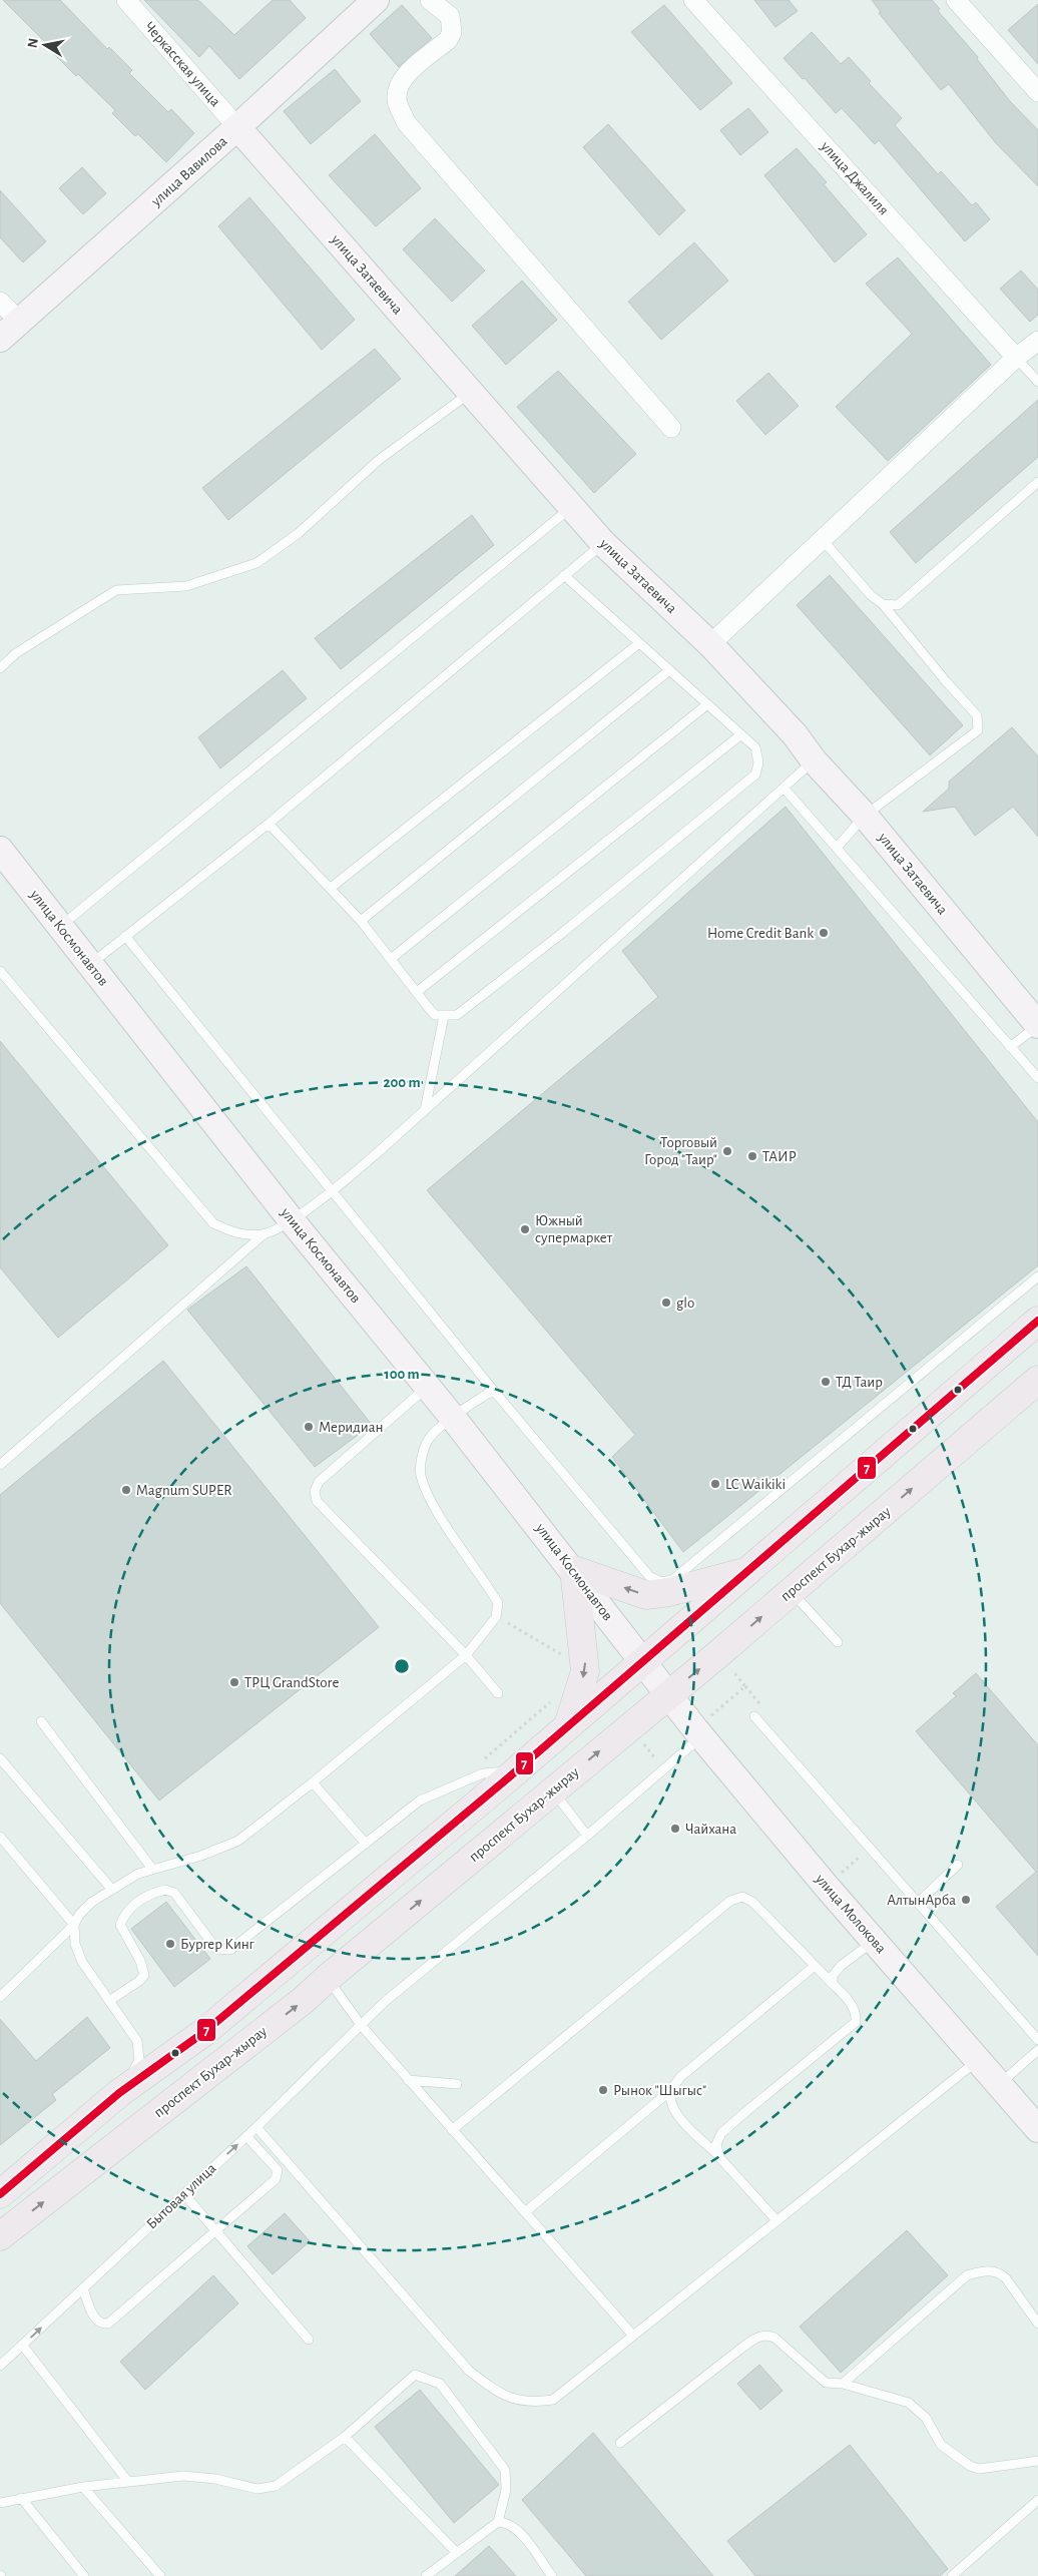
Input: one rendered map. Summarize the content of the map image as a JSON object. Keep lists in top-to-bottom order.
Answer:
{
  "streets": {
    "main road": ["проспект Бухар-жырау"],
    "street": [
      "Черкасская улица",
      "улица Вавилова",
      "улица Джалиля",
      "улица Затаевича",
      "улица Космонавтов",
      "улица Молокова"
    ],
    "lane": ["Бытовая улица"]
  },
  "crossings": [
    ["Черкасская улица", "улица Вавилова"],
    ["Черкасская улица", "улица Затаевича"],
    ["улица Вавилова", "улица Затаевича"],
    ["улица Космонавтов", "проспект Бухар-жырау"],
    ["улица Космонавтов", "улица Молокова"],
    ["проспект Бухар-жырау", "улица Молокова"],
    ["улица Молокова", "Бытовая улица"]
  ],
  "places": [
    "Home Credit Bank",
    "Торговый Город \"Таир\"",
    "ТАИР",
    "Южный супермаркет",
    "glo",
    "ТД Таир",
    "Меридиан",
    "LC Waikiki",
    "Magnum SUPER",
    "ТРЦ GrandStore",
    "Чайхана",
    "АлтынАрба",
    "Бургер Кинг",
    "Рынок \"Шыгыс\""
  ],
  "lines": ["transit line 7"],
  "north": "left",
  "rings": ["200 m", "100 m"]
}
